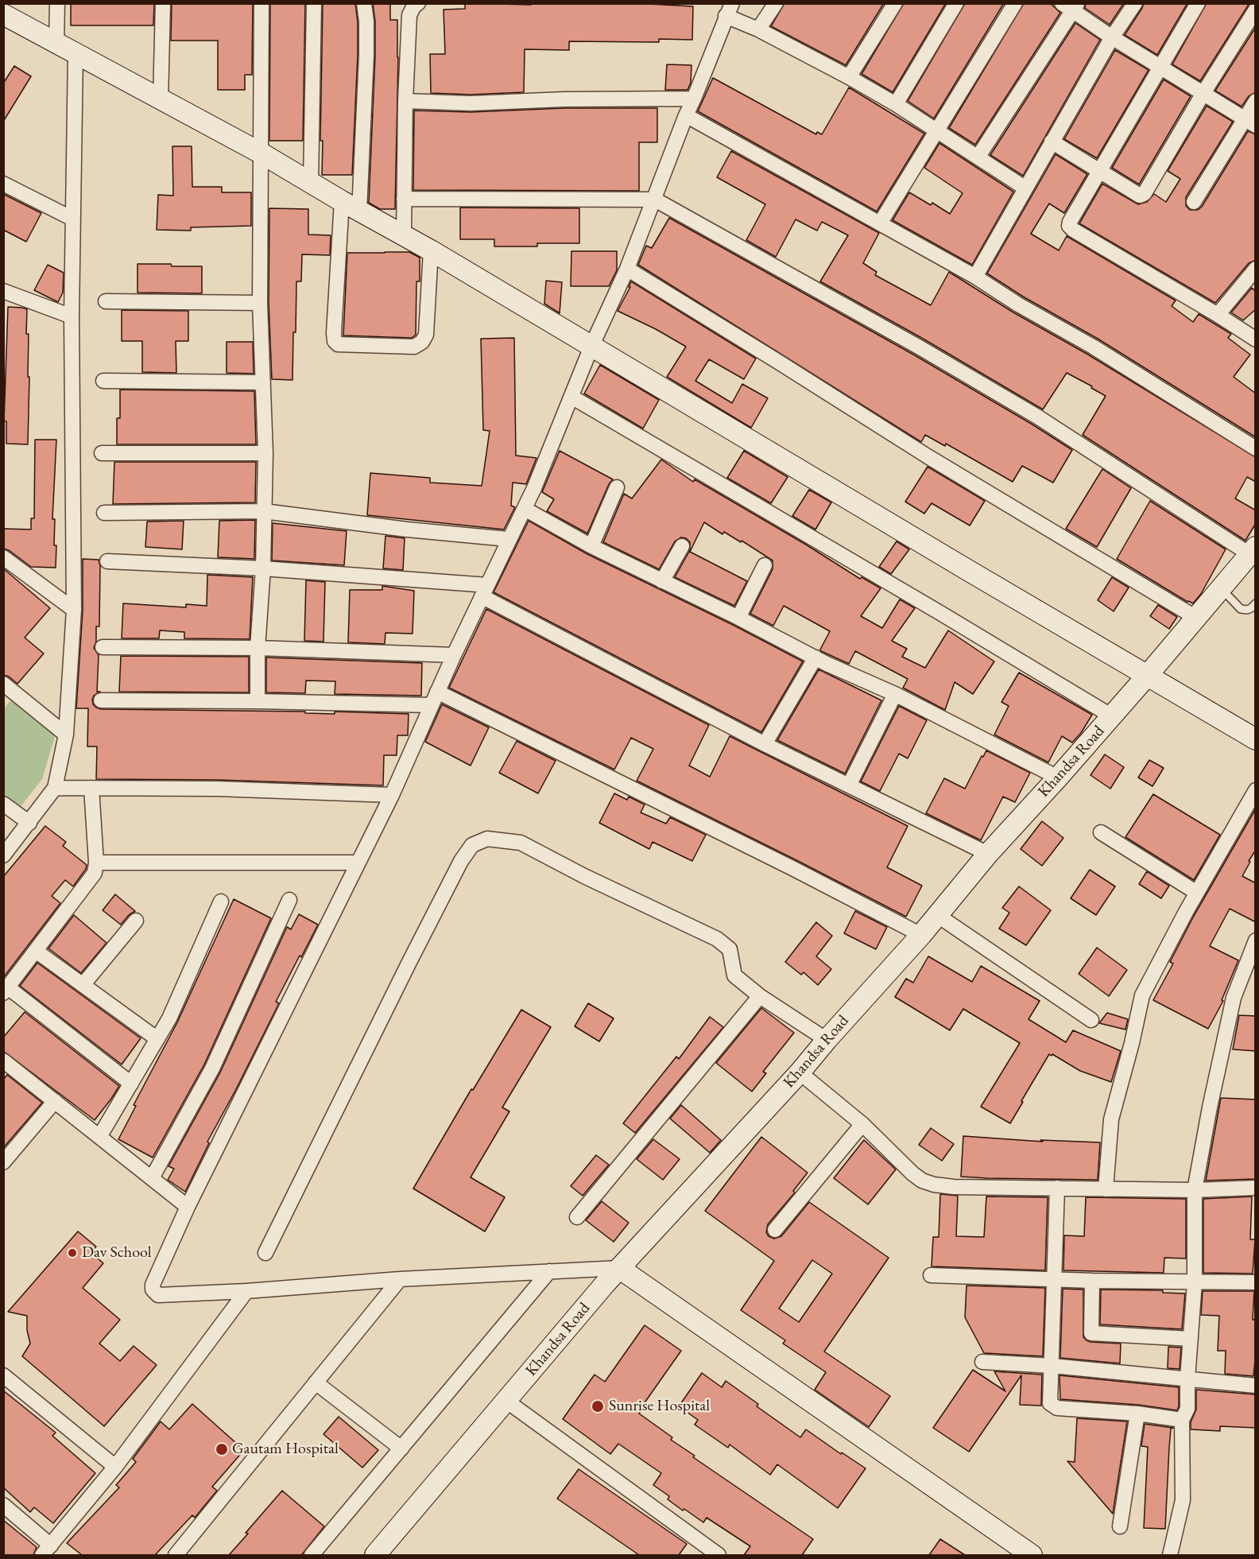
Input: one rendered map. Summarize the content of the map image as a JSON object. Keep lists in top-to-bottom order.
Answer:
{
  "streets": {
    "street": ["Khandsa Road"]
  },
  "places": ["Dav School", "Sunrise Hospital", "Gautam Hospital"]
}
